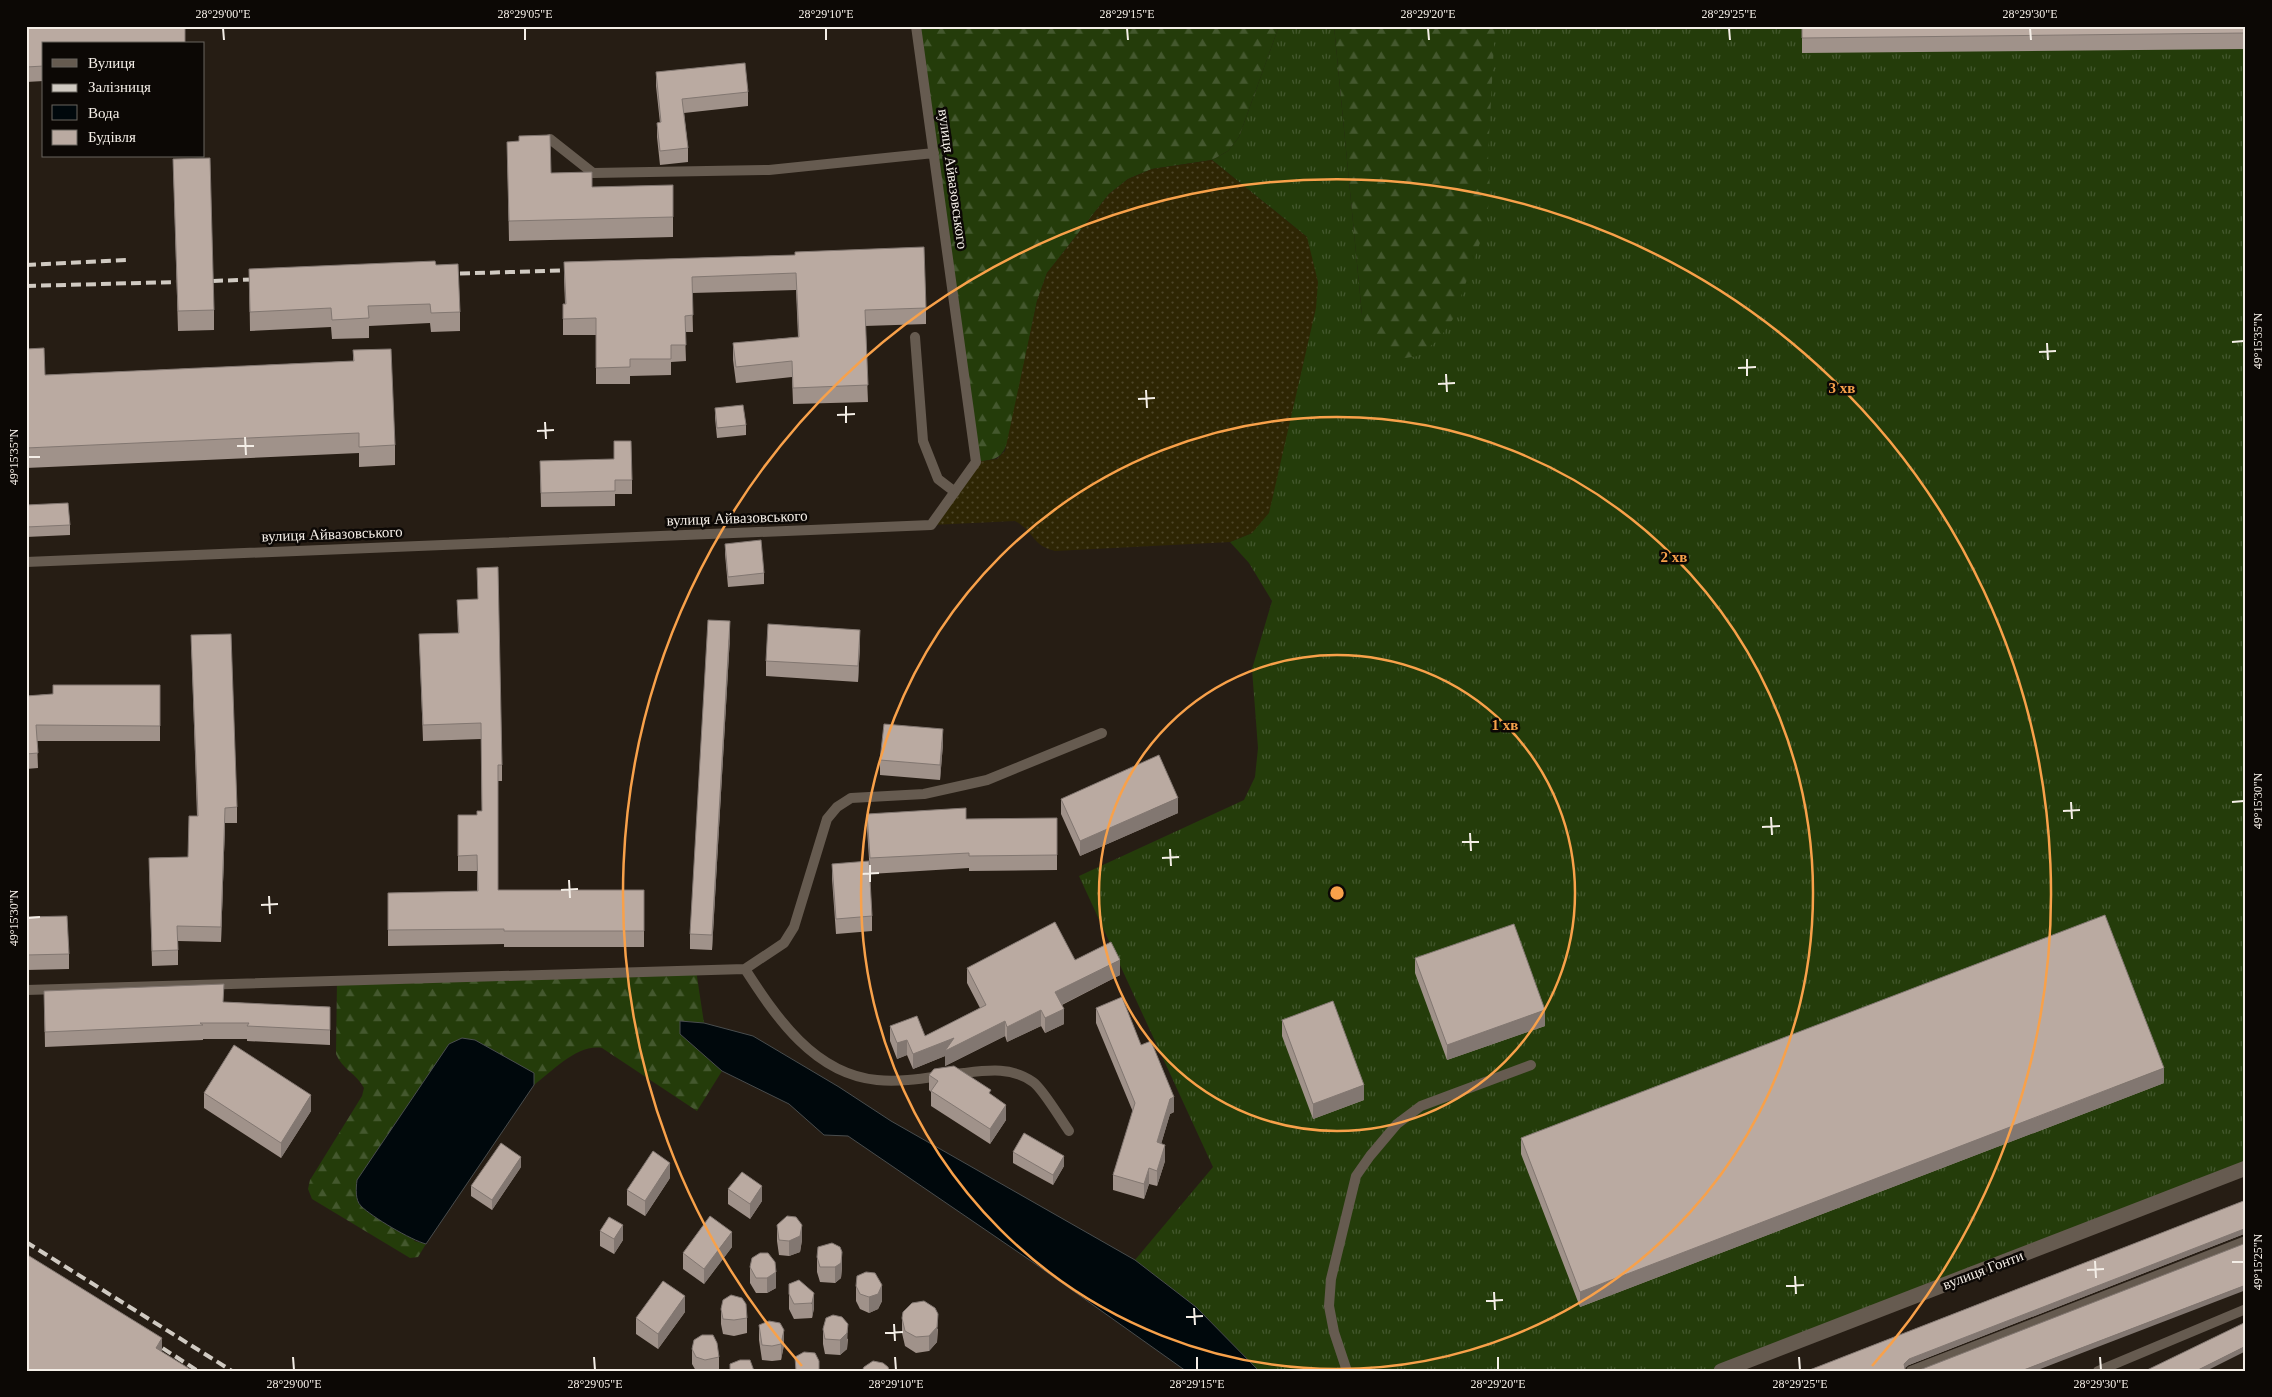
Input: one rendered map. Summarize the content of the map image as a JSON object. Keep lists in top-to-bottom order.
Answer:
{
  "streets": {
    "street": ["вулиця Гонти"],
    "lane": ["вулиця Айвазовського"]
  },
  "legend": [
    "Вулиця",
    "Залізниця",
    "Вода",
    "Будівля"
  ],
  "coordinates": [
    "28°29'00\"E",
    "28°29'05\"E",
    "28°29'10\"E",
    "28°29'15\"E",
    "28°29'20\"E",
    "28°29'25\"E",
    "28°29'30\"E",
    "49°15'35\"N",
    "49°15'30\"N",
    "49°15'25\"N"
  ],
  "rings": ["3 хв", "2 хв", "1 хв"]
}
